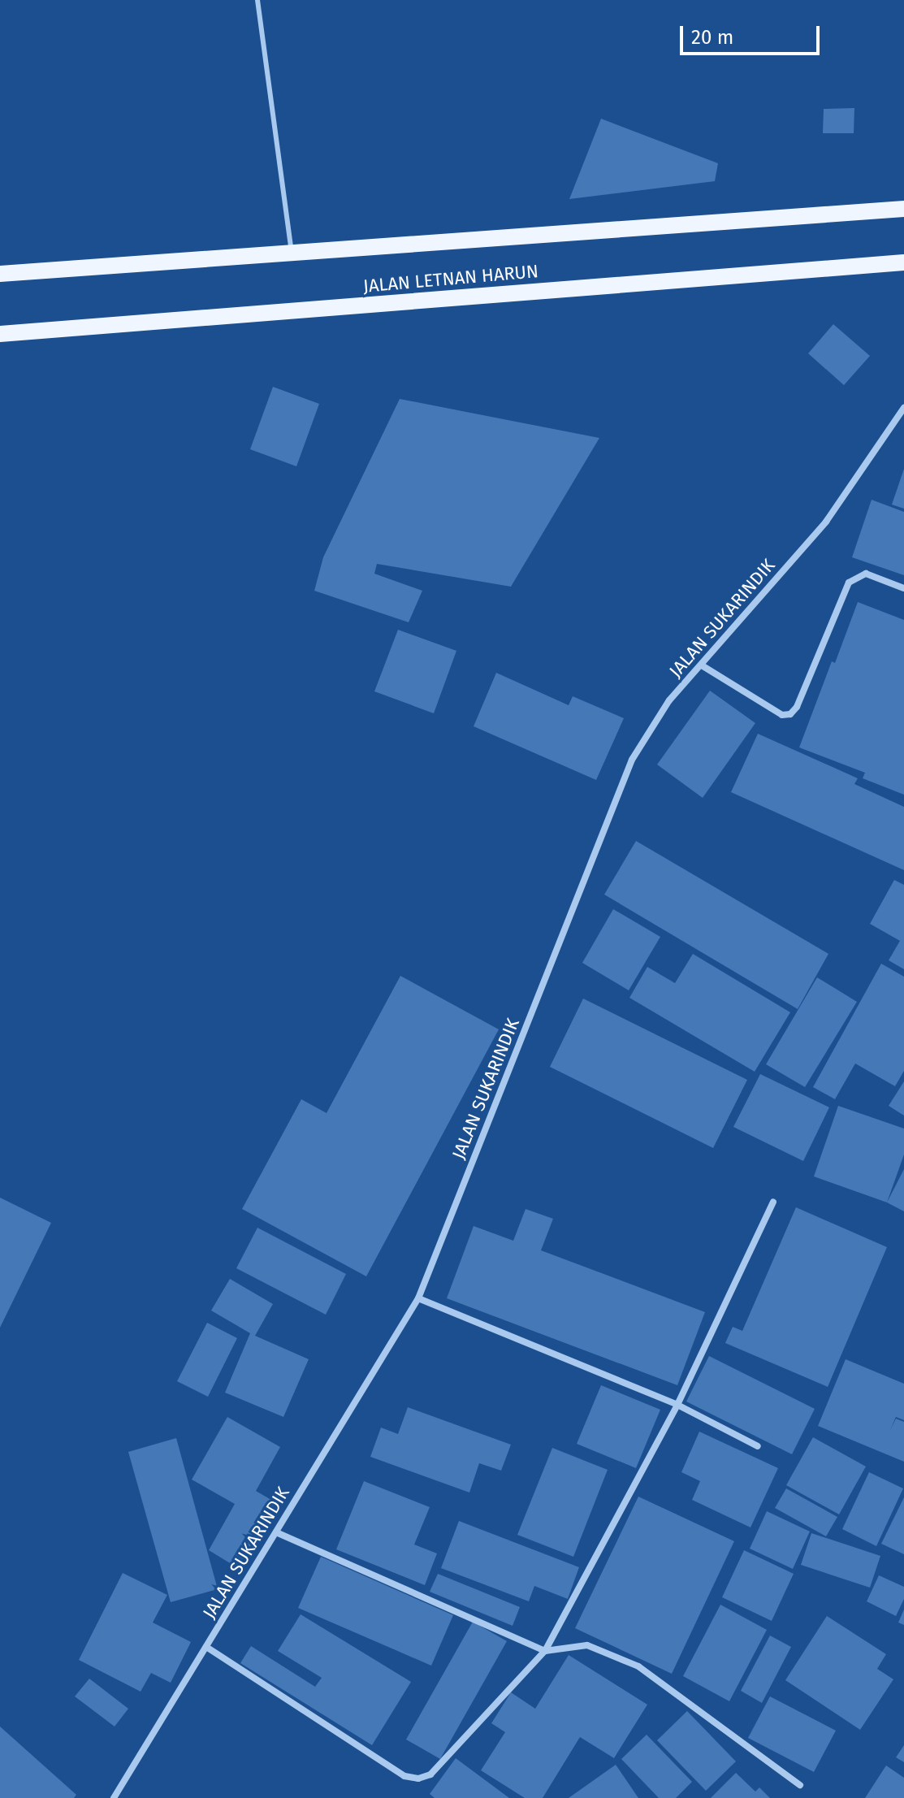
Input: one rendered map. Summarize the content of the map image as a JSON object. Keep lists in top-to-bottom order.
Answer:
{
  "streets": {
    "main road": ["JALAN LETNAN HARUN"],
    "street": ["JALAN SUKARINDIK"]
  },
  "scale_bar": "20 m"
}
